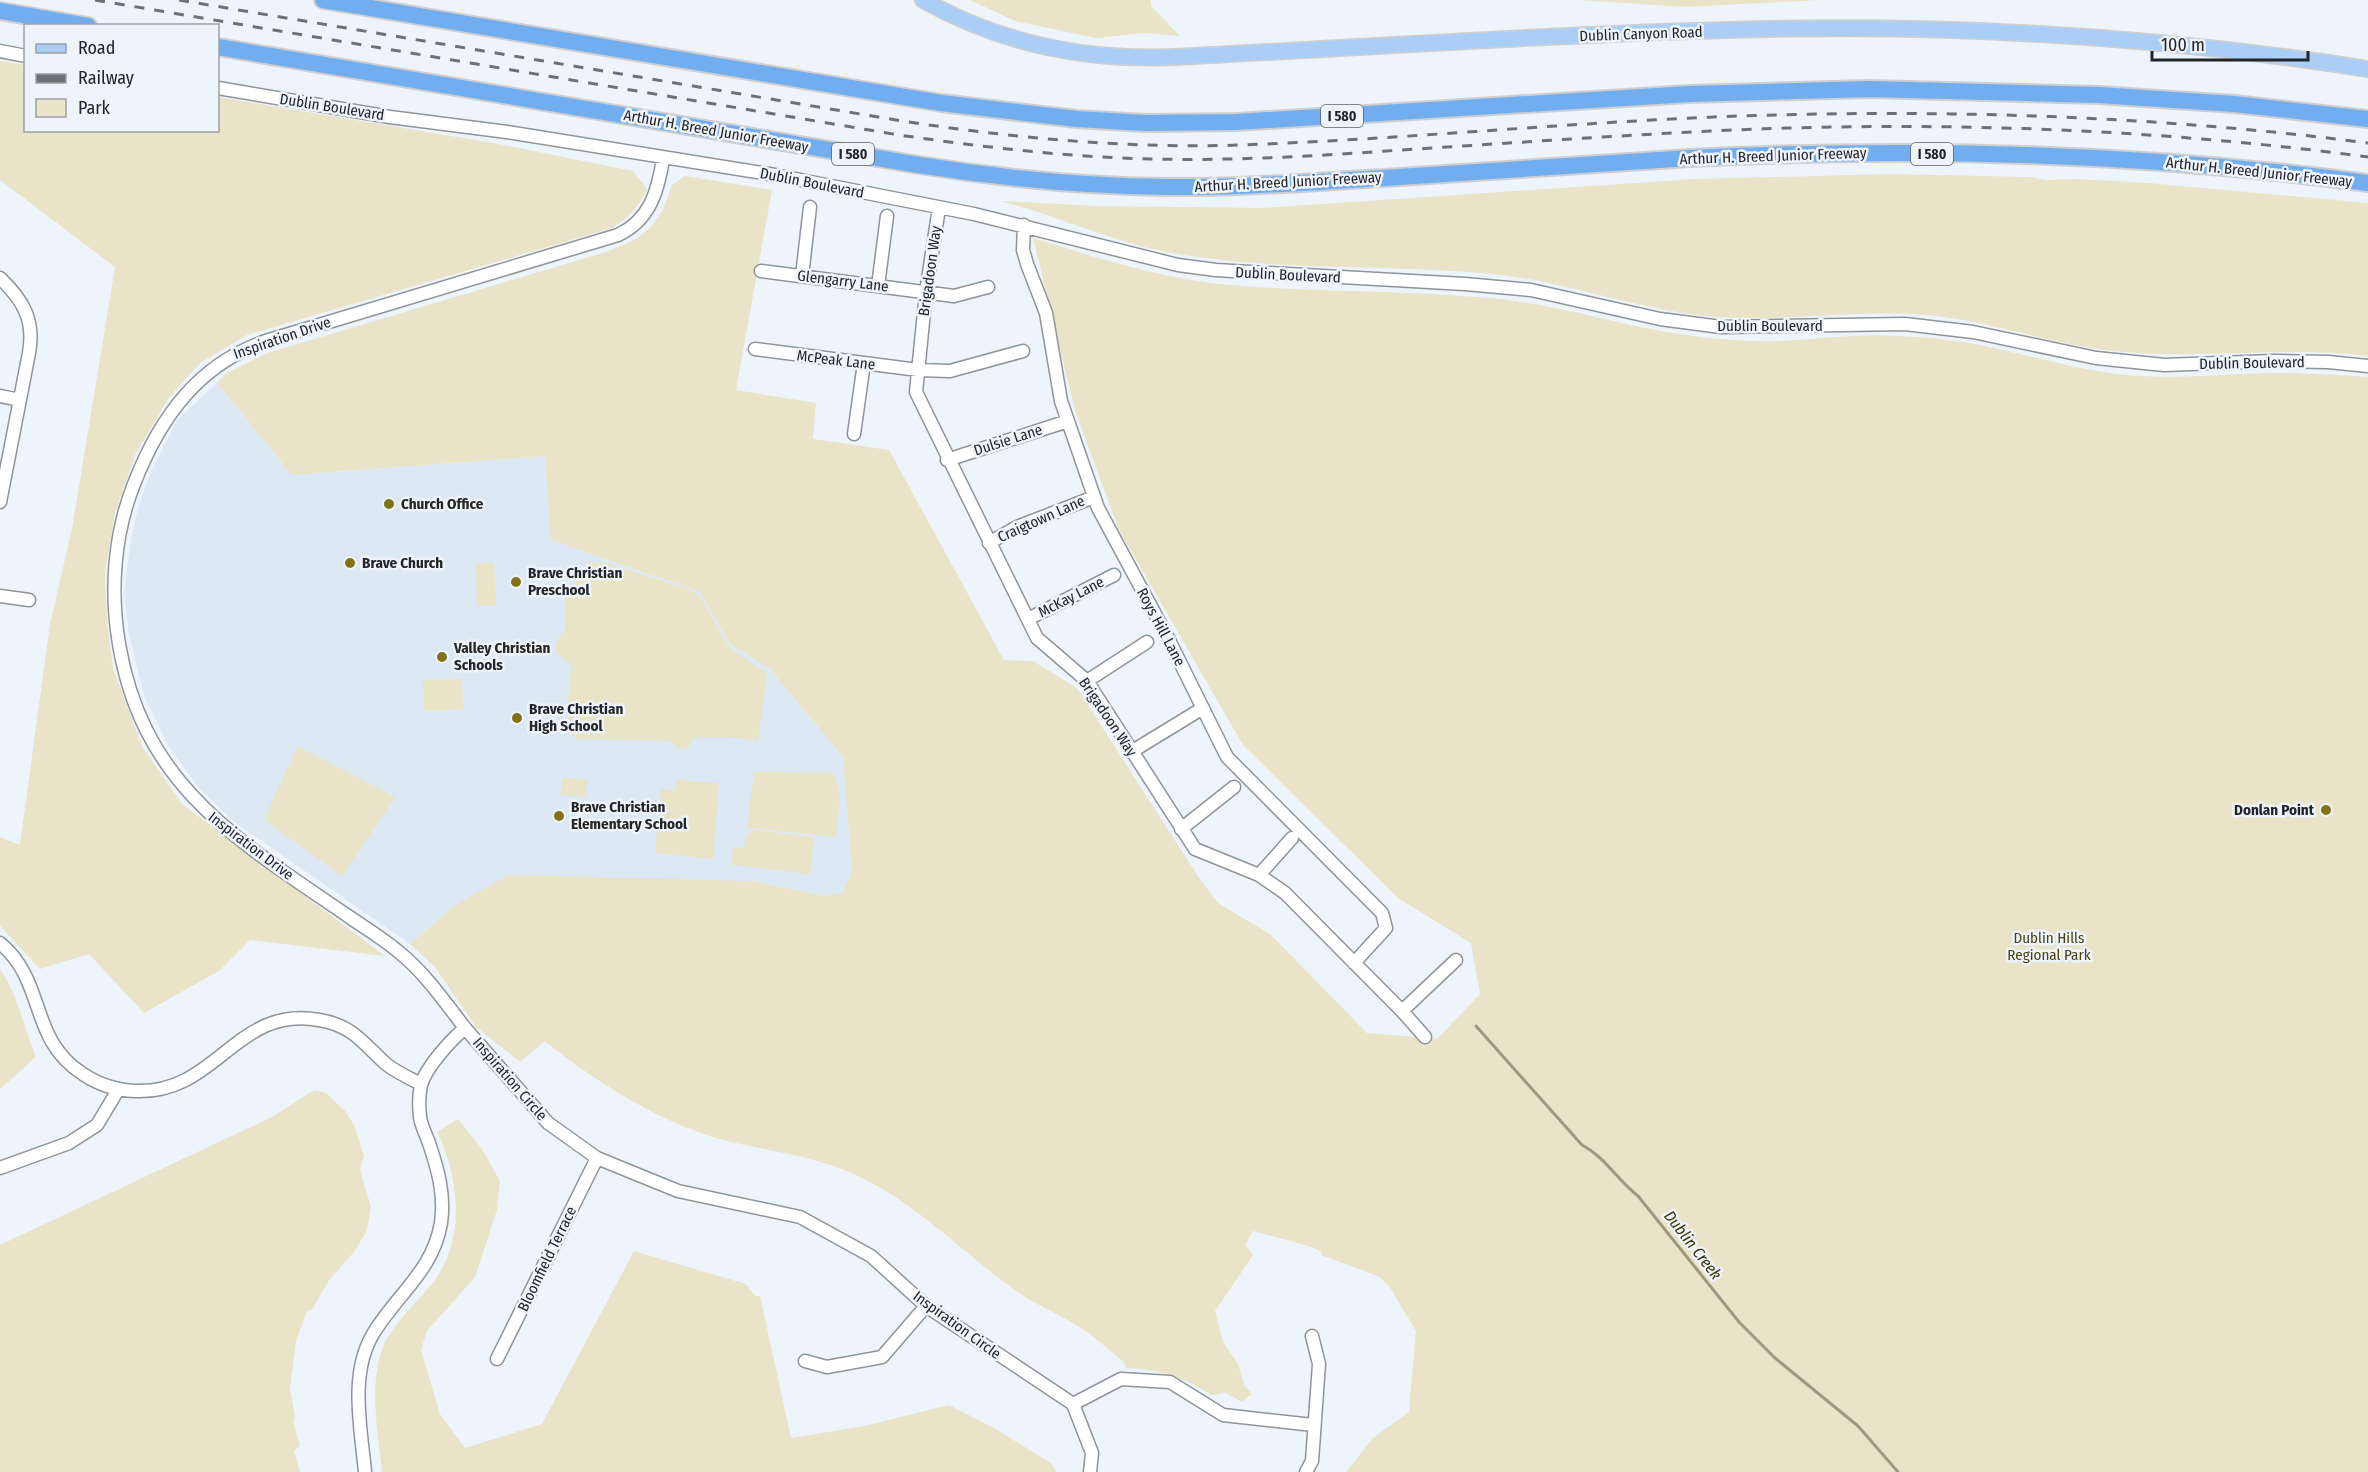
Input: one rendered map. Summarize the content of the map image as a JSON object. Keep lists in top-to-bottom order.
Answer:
{
  "streets": {
    "highway": ["I 580", "Arthur H. Breed Junior Freeway"],
    "main road": ["Dublin Canyon Road"],
    "street": [
      "Dublin Boulevard",
      "Brigadoon Way",
      "Glengarry Lane",
      "Inspiration Drive",
      "McPeak Lane",
      "Dulsie Lane",
      "Craigtown Lane",
      "McKay Lane",
      "Roys Hill Lane",
      "Inspiration Circle",
      "Bloomfield Terrace"
    ]
  },
  "crossings": [
    ["Dublin Boulevard", "Brigadoon Way"],
    ["Dublin Boulevard", "Inspiration Drive"],
    ["Dublin Boulevard", "Roys Hill Lane"],
    ["Brigadoon Way", "Glengarry Lane"],
    ["Brigadoon Way", "McPeak Lane"],
    ["Brigadoon Way", "Dulsie Lane"],
    ["Brigadoon Way", "Craigtown Lane"],
    ["Brigadoon Way", "McKay Lane"],
    ["Brigadoon Way", "Roys Hill Lane"],
    ["Inspiration Drive", "Inspiration Circle"],
    ["Dulsie Lane", "Roys Hill Lane"],
    ["Craigtown Lane", "Roys Hill Lane"],
    ["Inspiration Circle", "Bloomfield Terrace"]
  ],
  "water": ["Dublin Creek"],
  "parks": ["Dublin Hills Regional Park"],
  "places": [
    "Church Office",
    "Brave Church",
    "Brave Christian Preschool",
    "Valley Christian Schools",
    "Brave Christian High School",
    "Donlan Point",
    "Brave Christian Elementary School"
  ],
  "legend": ["Road", "Railway", "Park"],
  "scale_bar": "100 m"
}
